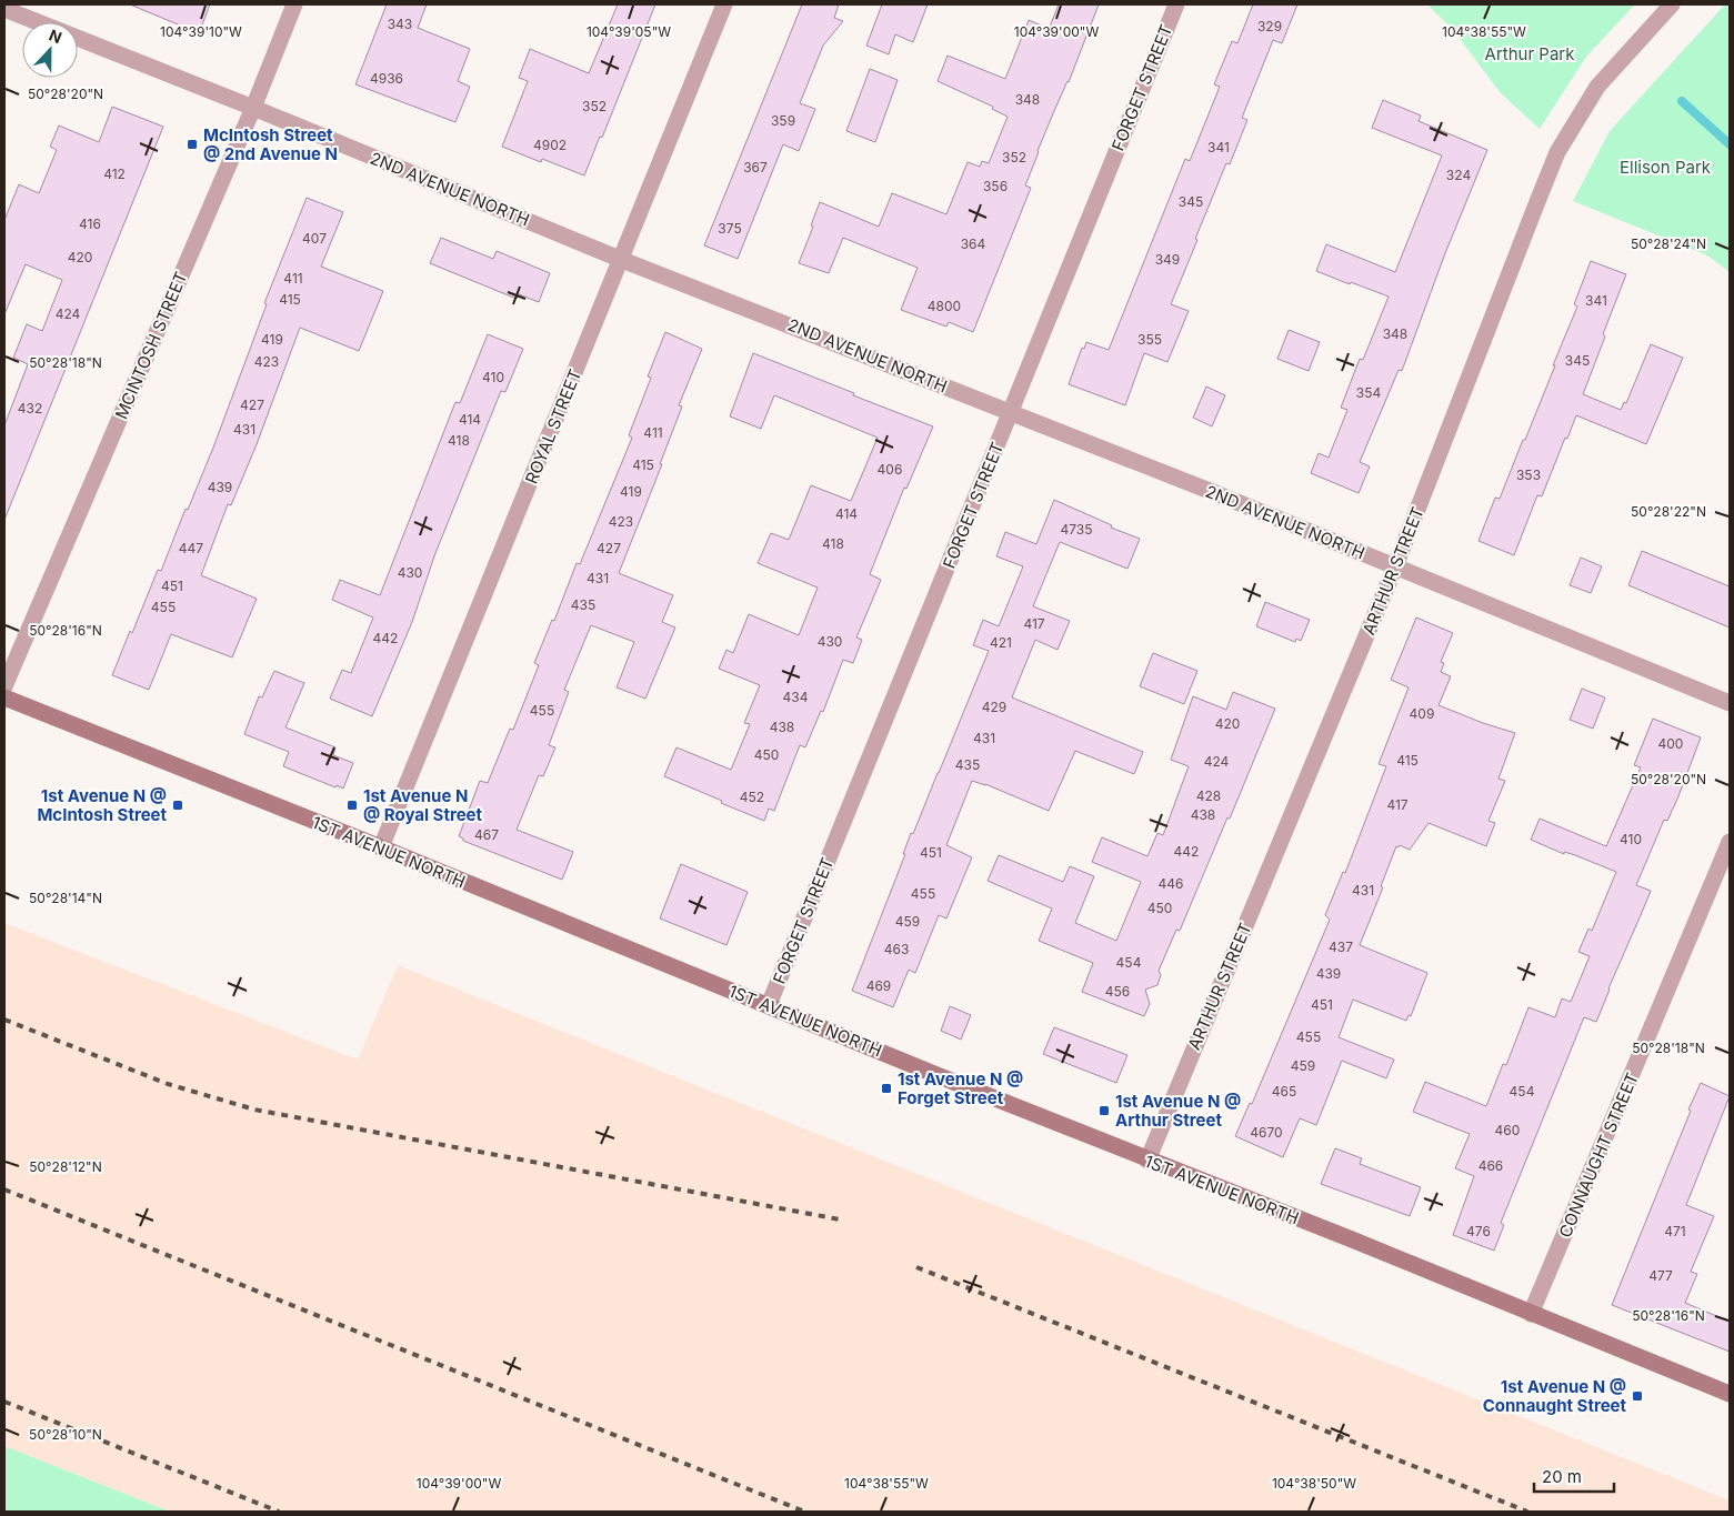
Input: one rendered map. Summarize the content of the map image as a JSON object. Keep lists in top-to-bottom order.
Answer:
{
  "streets": {
    "main road": ["1ST AVENUE NORTH"],
    "street": [
      "FORGET STREET",
      "2ND AVENUE NORTH",
      "MCINTOSH STREET",
      "ROYAL STREET",
      "ARTHUR STREET",
      "CONNAUGHT STREET"
    ]
  },
  "crossings": [
    ["FORGET STREET", "2ND AVENUE NORTH"],
    ["FORGET STREET", "1ST AVENUE NORTH"],
    ["2ND AVENUE NORTH", "MCINTOSH STREET"],
    ["2ND AVENUE NORTH", "ROYAL STREET"],
    ["2ND AVENUE NORTH", "ARTHUR STREET"],
    ["ROYAL STREET", "1ST AVENUE NORTH"],
    ["ARTHUR STREET", "1ST AVENUE NORTH"],
    ["1ST AVENUE NORTH", "CONNAUGHT STREET"]
  ],
  "parks": ["Arthur Park", "Ellison Park"],
  "places": {
    "transit": [
      "McIntosh Street @ 2nd Avenue N",
      "1st Avenue N @ McIntosh Street",
      "1st Avenue N @ Royal Street",
      "1st Avenue N @ Forget Street",
      "1st Avenue N @ Arthur Street",
      "1st Avenue N @ Connaught Street"
    ]
  },
  "house_numbers": [
    "343",
    "329",
    "4936",
    "348",
    "352",
    "359",
    "4902",
    "341",
    "352",
    "367",
    "412",
    "324",
    "356",
    "345",
    "416",
    "375",
    "407",
    "364",
    "420",
    "349",
    "411",
    "415",
    "341",
    "4800",
    "424",
    "348",
    "419",
    "355",
    "345",
    "423",
    "410",
    "354",
    "427",
    "432",
    "414",
    "431",
    "411",
    "418",
    "415",
    "406",
    "353",
    "439",
    "419",
    "414",
    "423",
    "4735",
    "418",
    "447",
    "427",
    "430",
    "431",
    "451",
    "435",
    "455",
    "417",
    "442",
    "430",
    "421",
    "434",
    "429",
    "455",
    "409",
    "420",
    "438",
    "431",
    "400",
    "450",
    "415",
    "424",
    "435",
    "428",
    "452",
    "417",
    "438",
    "467",
    "410",
    "442",
    "451",
    "446",
    "431",
    "455",
    "450",
    "459",
    "437",
    "463",
    "454",
    "439",
    "469",
    "456",
    "451",
    "455",
    "459",
    "465",
    "454",
    "460",
    "4670",
    "466",
    "476",
    "471",
    "477"
  ],
  "scale_bar": "20 m",
  "north": "top",
  "coordinates": [
    "104°38'55\"W",
    "104°39'10\"W",
    "104°39'05\"W",
    "104°39'00\"W",
    "50°28'20\"N",
    "50°28'24\"N",
    "50°28'18\"N",
    "50°28'22\"N",
    "50°28'16\"N",
    "50°28'14\"N",
    "50°28'12\"N",
    "50°28'10\"N",
    "104°38'50\"W"
  ]
}
